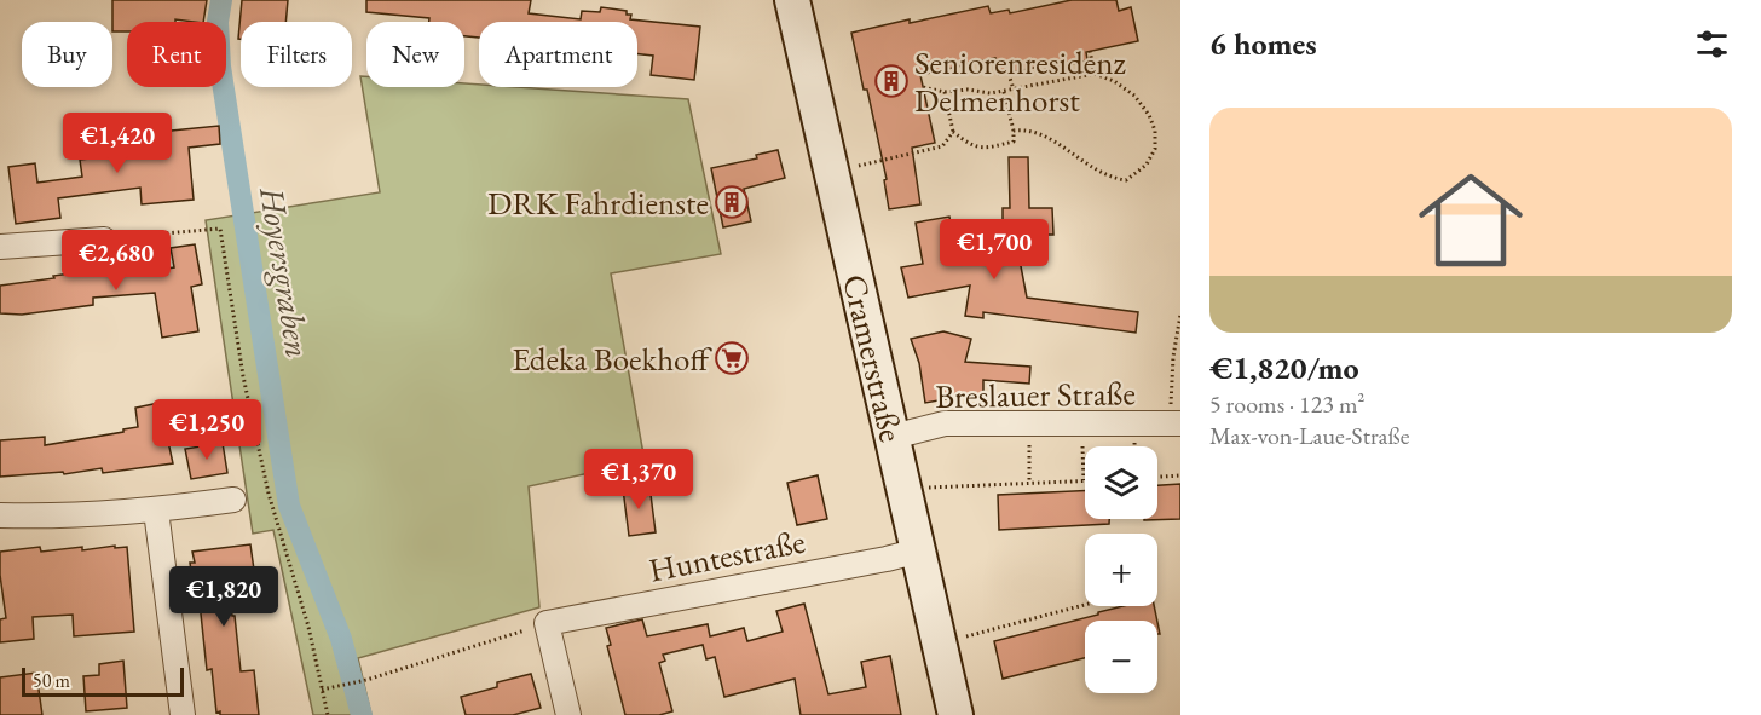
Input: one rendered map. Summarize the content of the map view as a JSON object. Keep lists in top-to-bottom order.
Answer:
{
  "streets": {
    "main road": ["Cramerstraße"],
    "street": ["Breslauer Straße", "Huntestraße"]
  },
  "crossings": [
    ["Cramerstraße", "Breslauer Straße"],
    ["Cramerstraße", "Huntestraße"]
  ],
  "water": ["Hoyersgraben"],
  "places": {
    "building": ["Seniorenresidenz Delmenhorst", "DRK Fahrdienste"],
    "supermarket": ["Edeka Boekhoff"]
  },
  "scale_bar": "50 m",
  "page": {
    "heading": "6 homes",
    "chip": [
      "Buy",
      "Rent",
      "Filters",
      "New",
      "Apartment"
    ],
    "list": [
      {
        "name": "€1,820/mo",
        "note": "5 rooms · 123 m² · Max-von-Laue-Straße"
      }
    ],
    "price": [
      "€1,420",
      "€1,700",
      "€2,680",
      "€1,250",
      "€1,370",
      "€1,820"
    ],
    "map_buttons": ["+", "−"],
    "scale": "50 m"
  }
}
